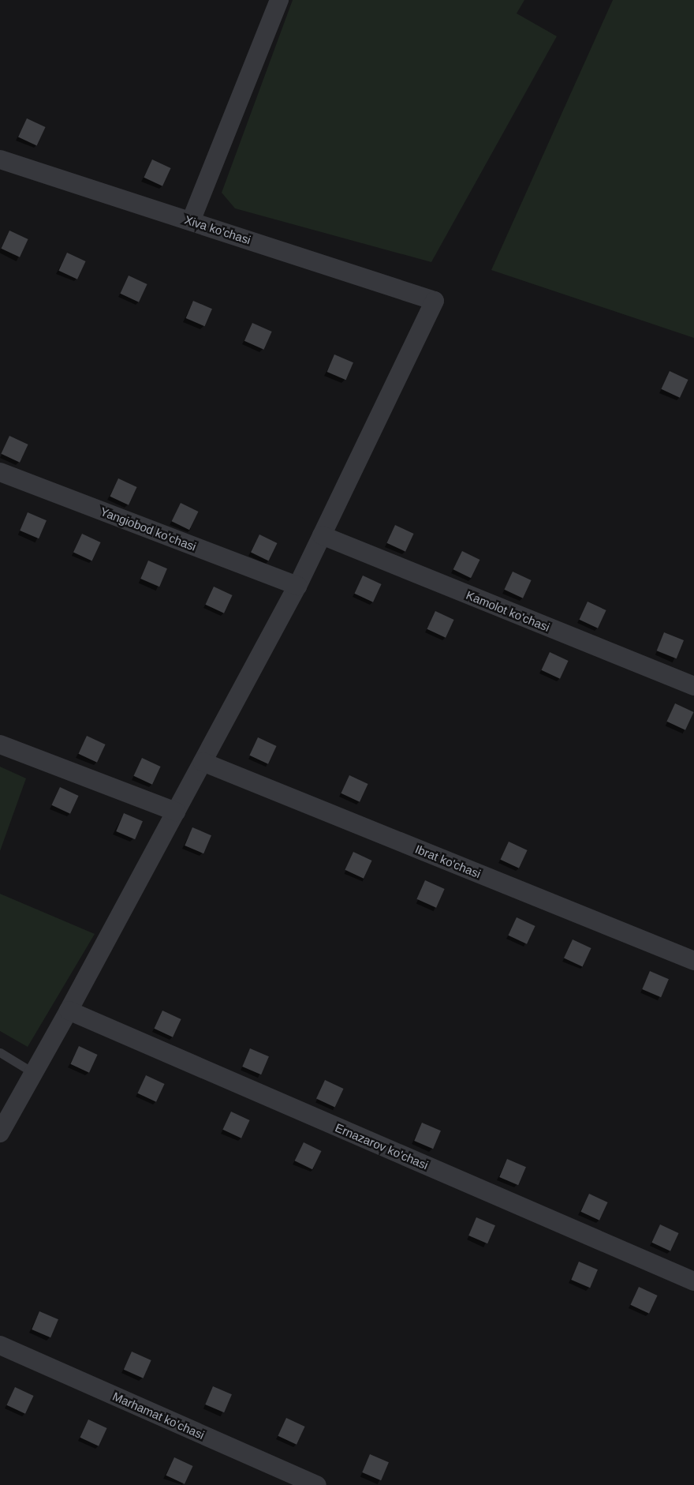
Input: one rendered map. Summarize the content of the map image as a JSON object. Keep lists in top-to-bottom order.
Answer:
{
  "streets": {
    "street": [
      "Xiva ko'chasi",
      "Yangiobod ko'chasi",
      "Kamolot ko'chasi",
      "Ibrat ko'chasi",
      "Ernazarov ko'chasi",
      "Marhamat ko'chasi"
    ]
  },
  "crossings": [
    ["Xiva ko'chasi", "Kamolot ko'chasi"]
  ]
}
